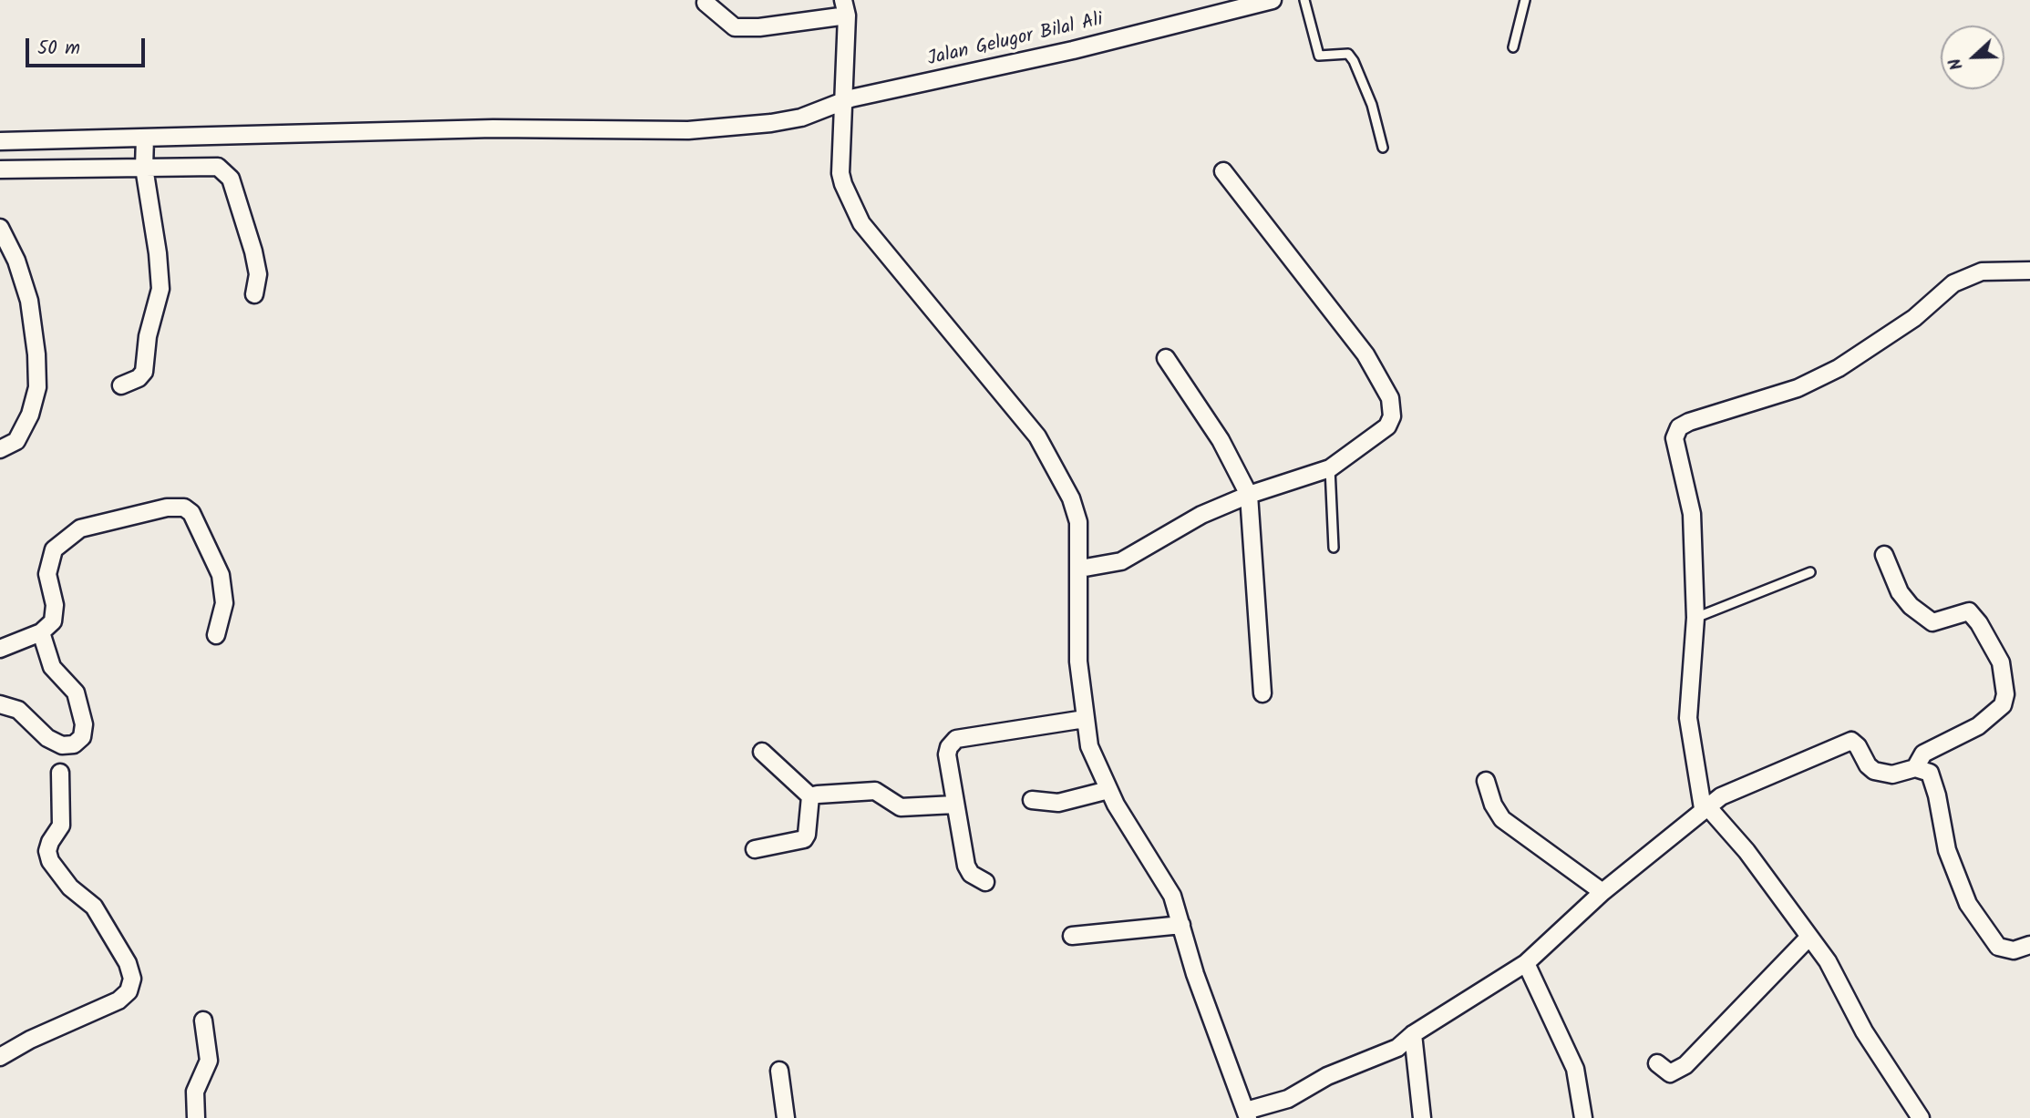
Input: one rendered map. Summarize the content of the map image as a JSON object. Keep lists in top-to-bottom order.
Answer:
{
  "streets": {
    "street": ["Jalan Gelugor Bilal Ali"]
  },
  "scale_bar": "50 m",
  "north": "left"
}
